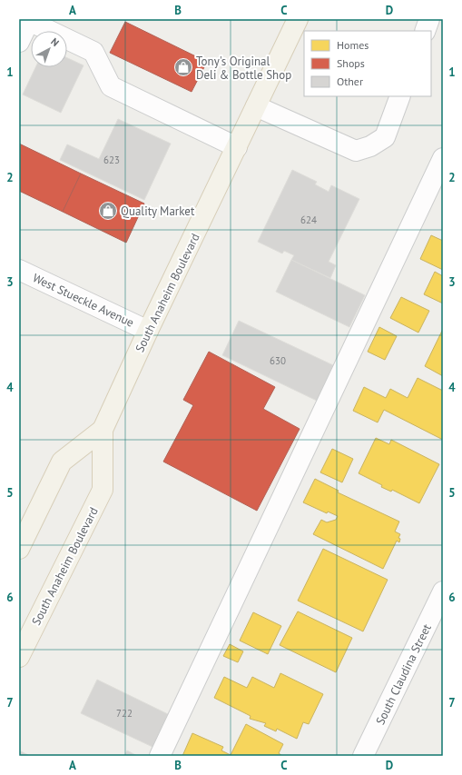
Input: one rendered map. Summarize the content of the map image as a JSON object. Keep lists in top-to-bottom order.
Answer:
{
  "streets": {
    "main road": ["South Anaheim Boulevard"],
    "street": ["West Stueckle Avenue", "South Claudina Street"]
  },
  "crossings": [
    ["South Anaheim Boulevard", "West Stueckle Avenue"]
  ],
  "places": {
    "shop": ["Tony's Original Deli & Bottle Shop", "Quality Market"]
  },
  "house_numbers": [
    "623",
    "624",
    "630",
    "722"
  ],
  "legend": ["Homes", "Shops", "Other"],
  "north": "top right",
  "grid": {
    "columns": [
      "A",
      "B",
      "C",
      "D"
    ],
    "rows": [
      "1",
      "2",
      "3",
      "4",
      "5",
      "6",
      "7"
    ]
  }
}
